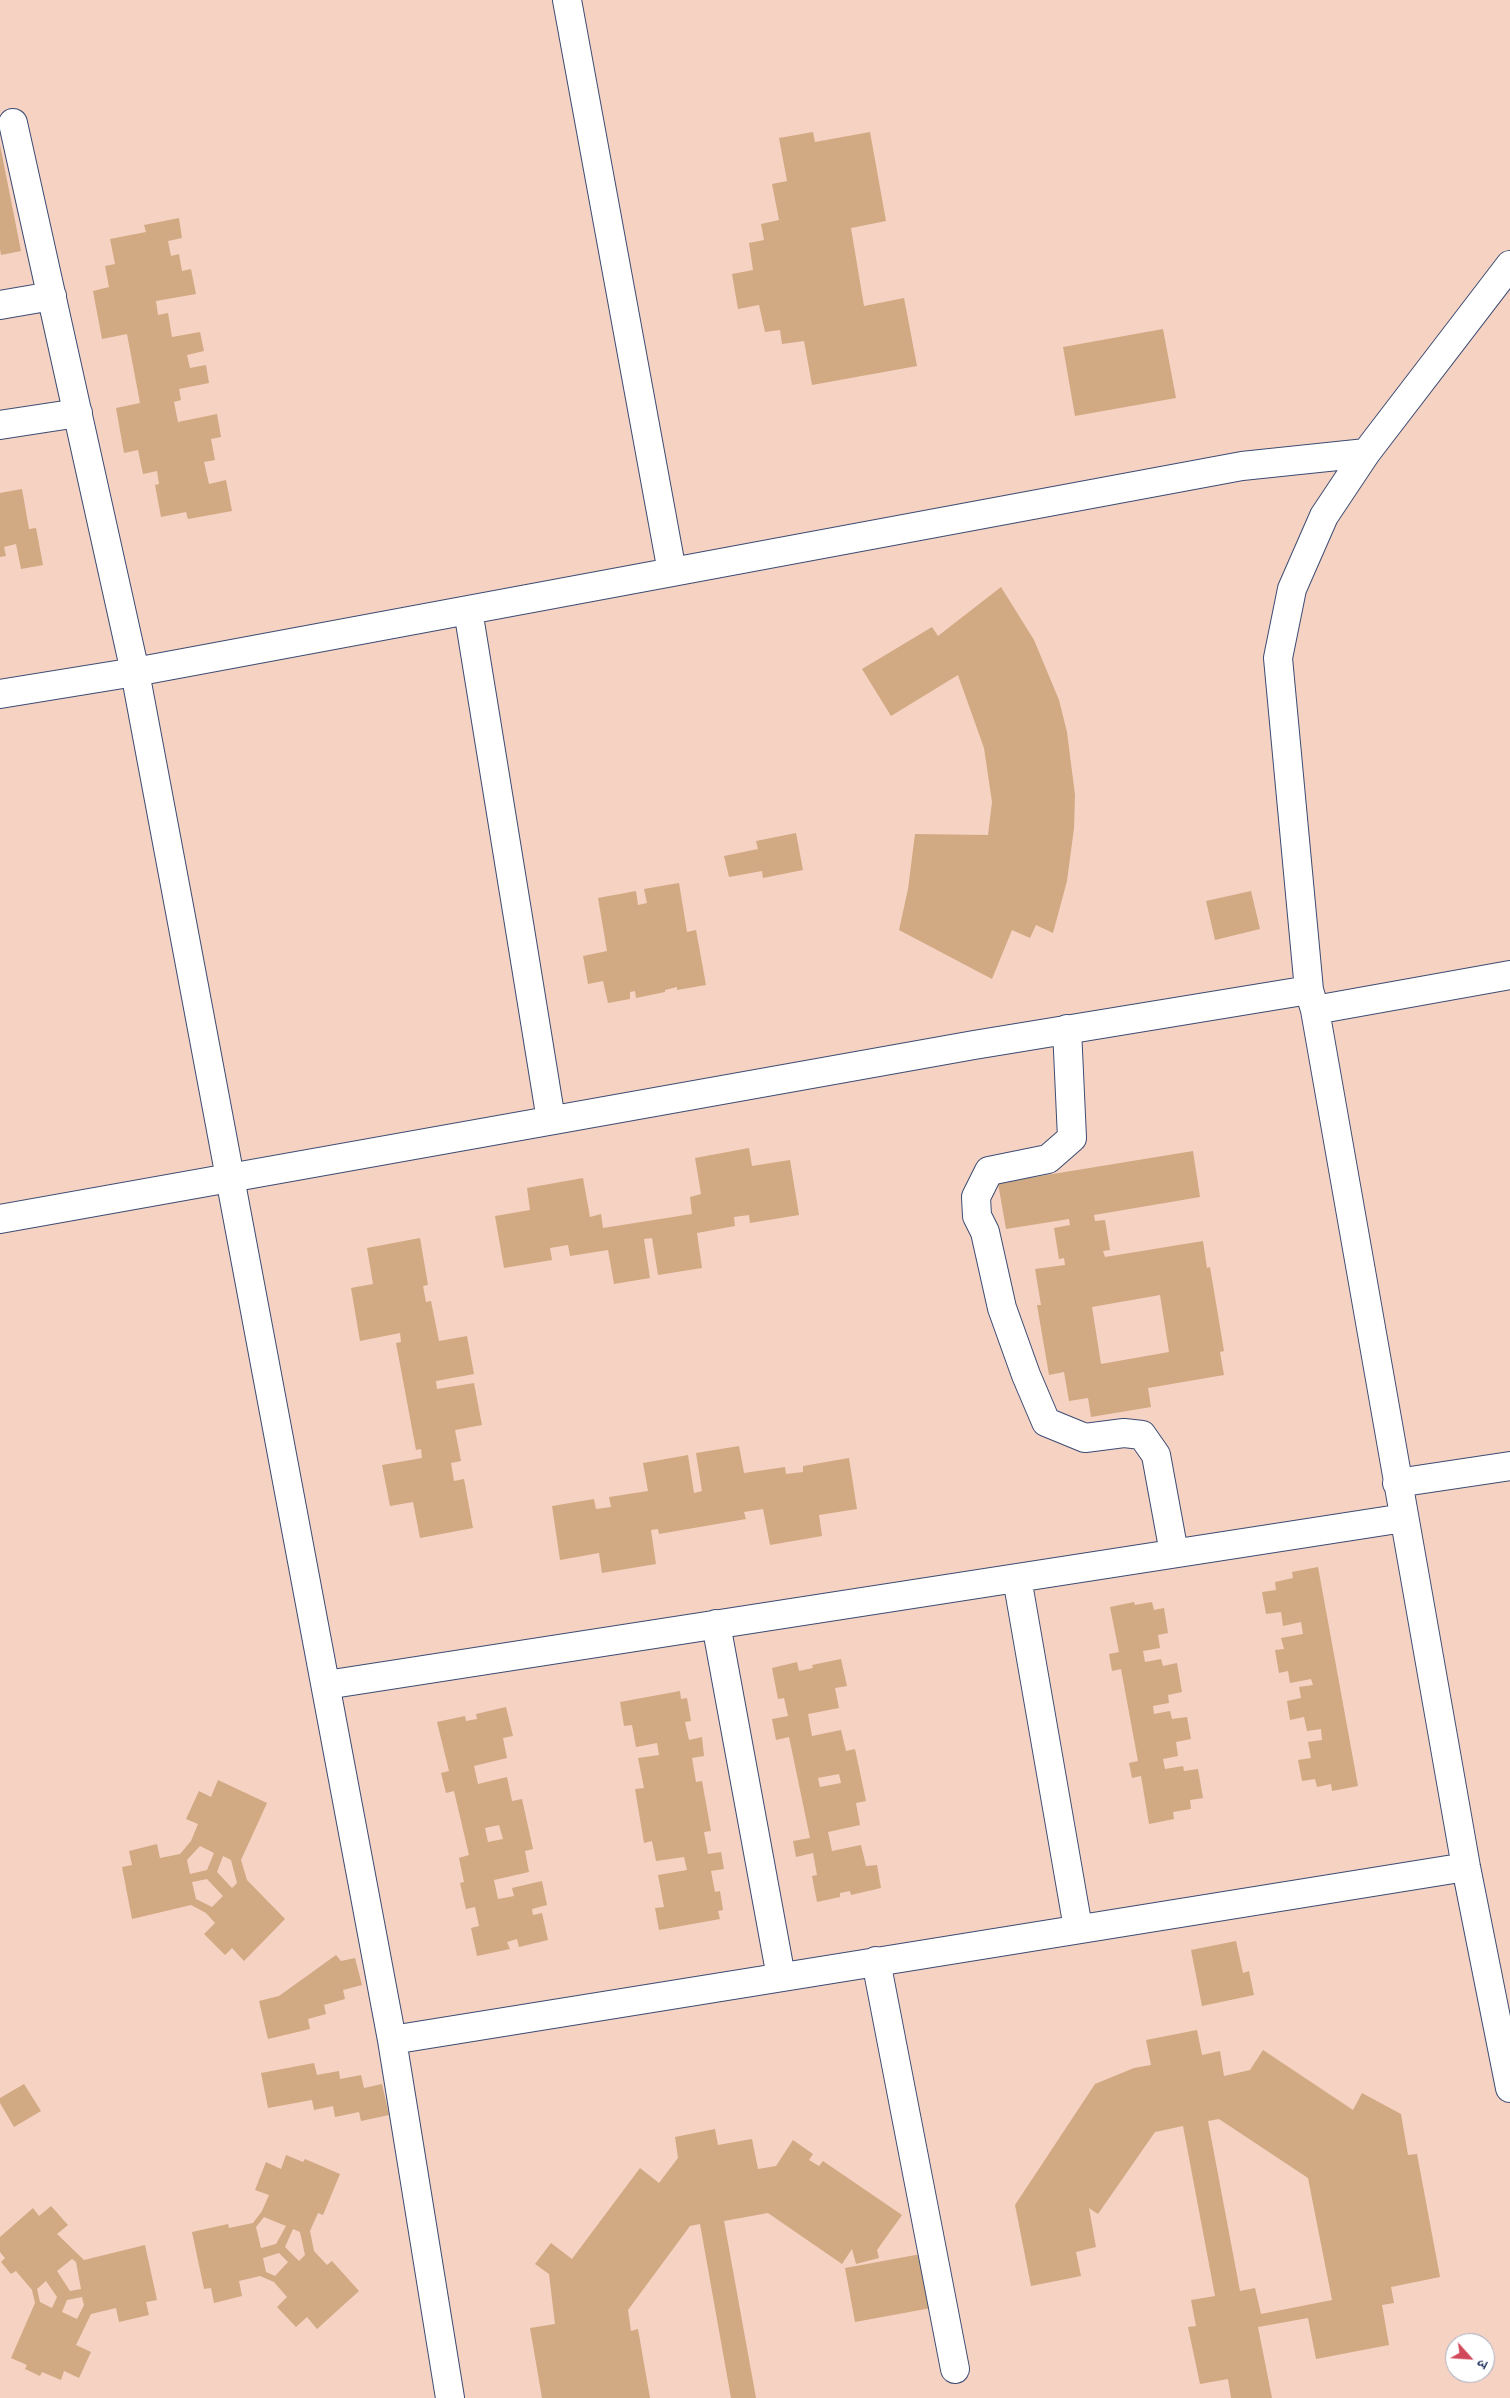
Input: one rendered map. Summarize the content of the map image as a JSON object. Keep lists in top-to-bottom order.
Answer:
{
  "north": "bottom right"
}
